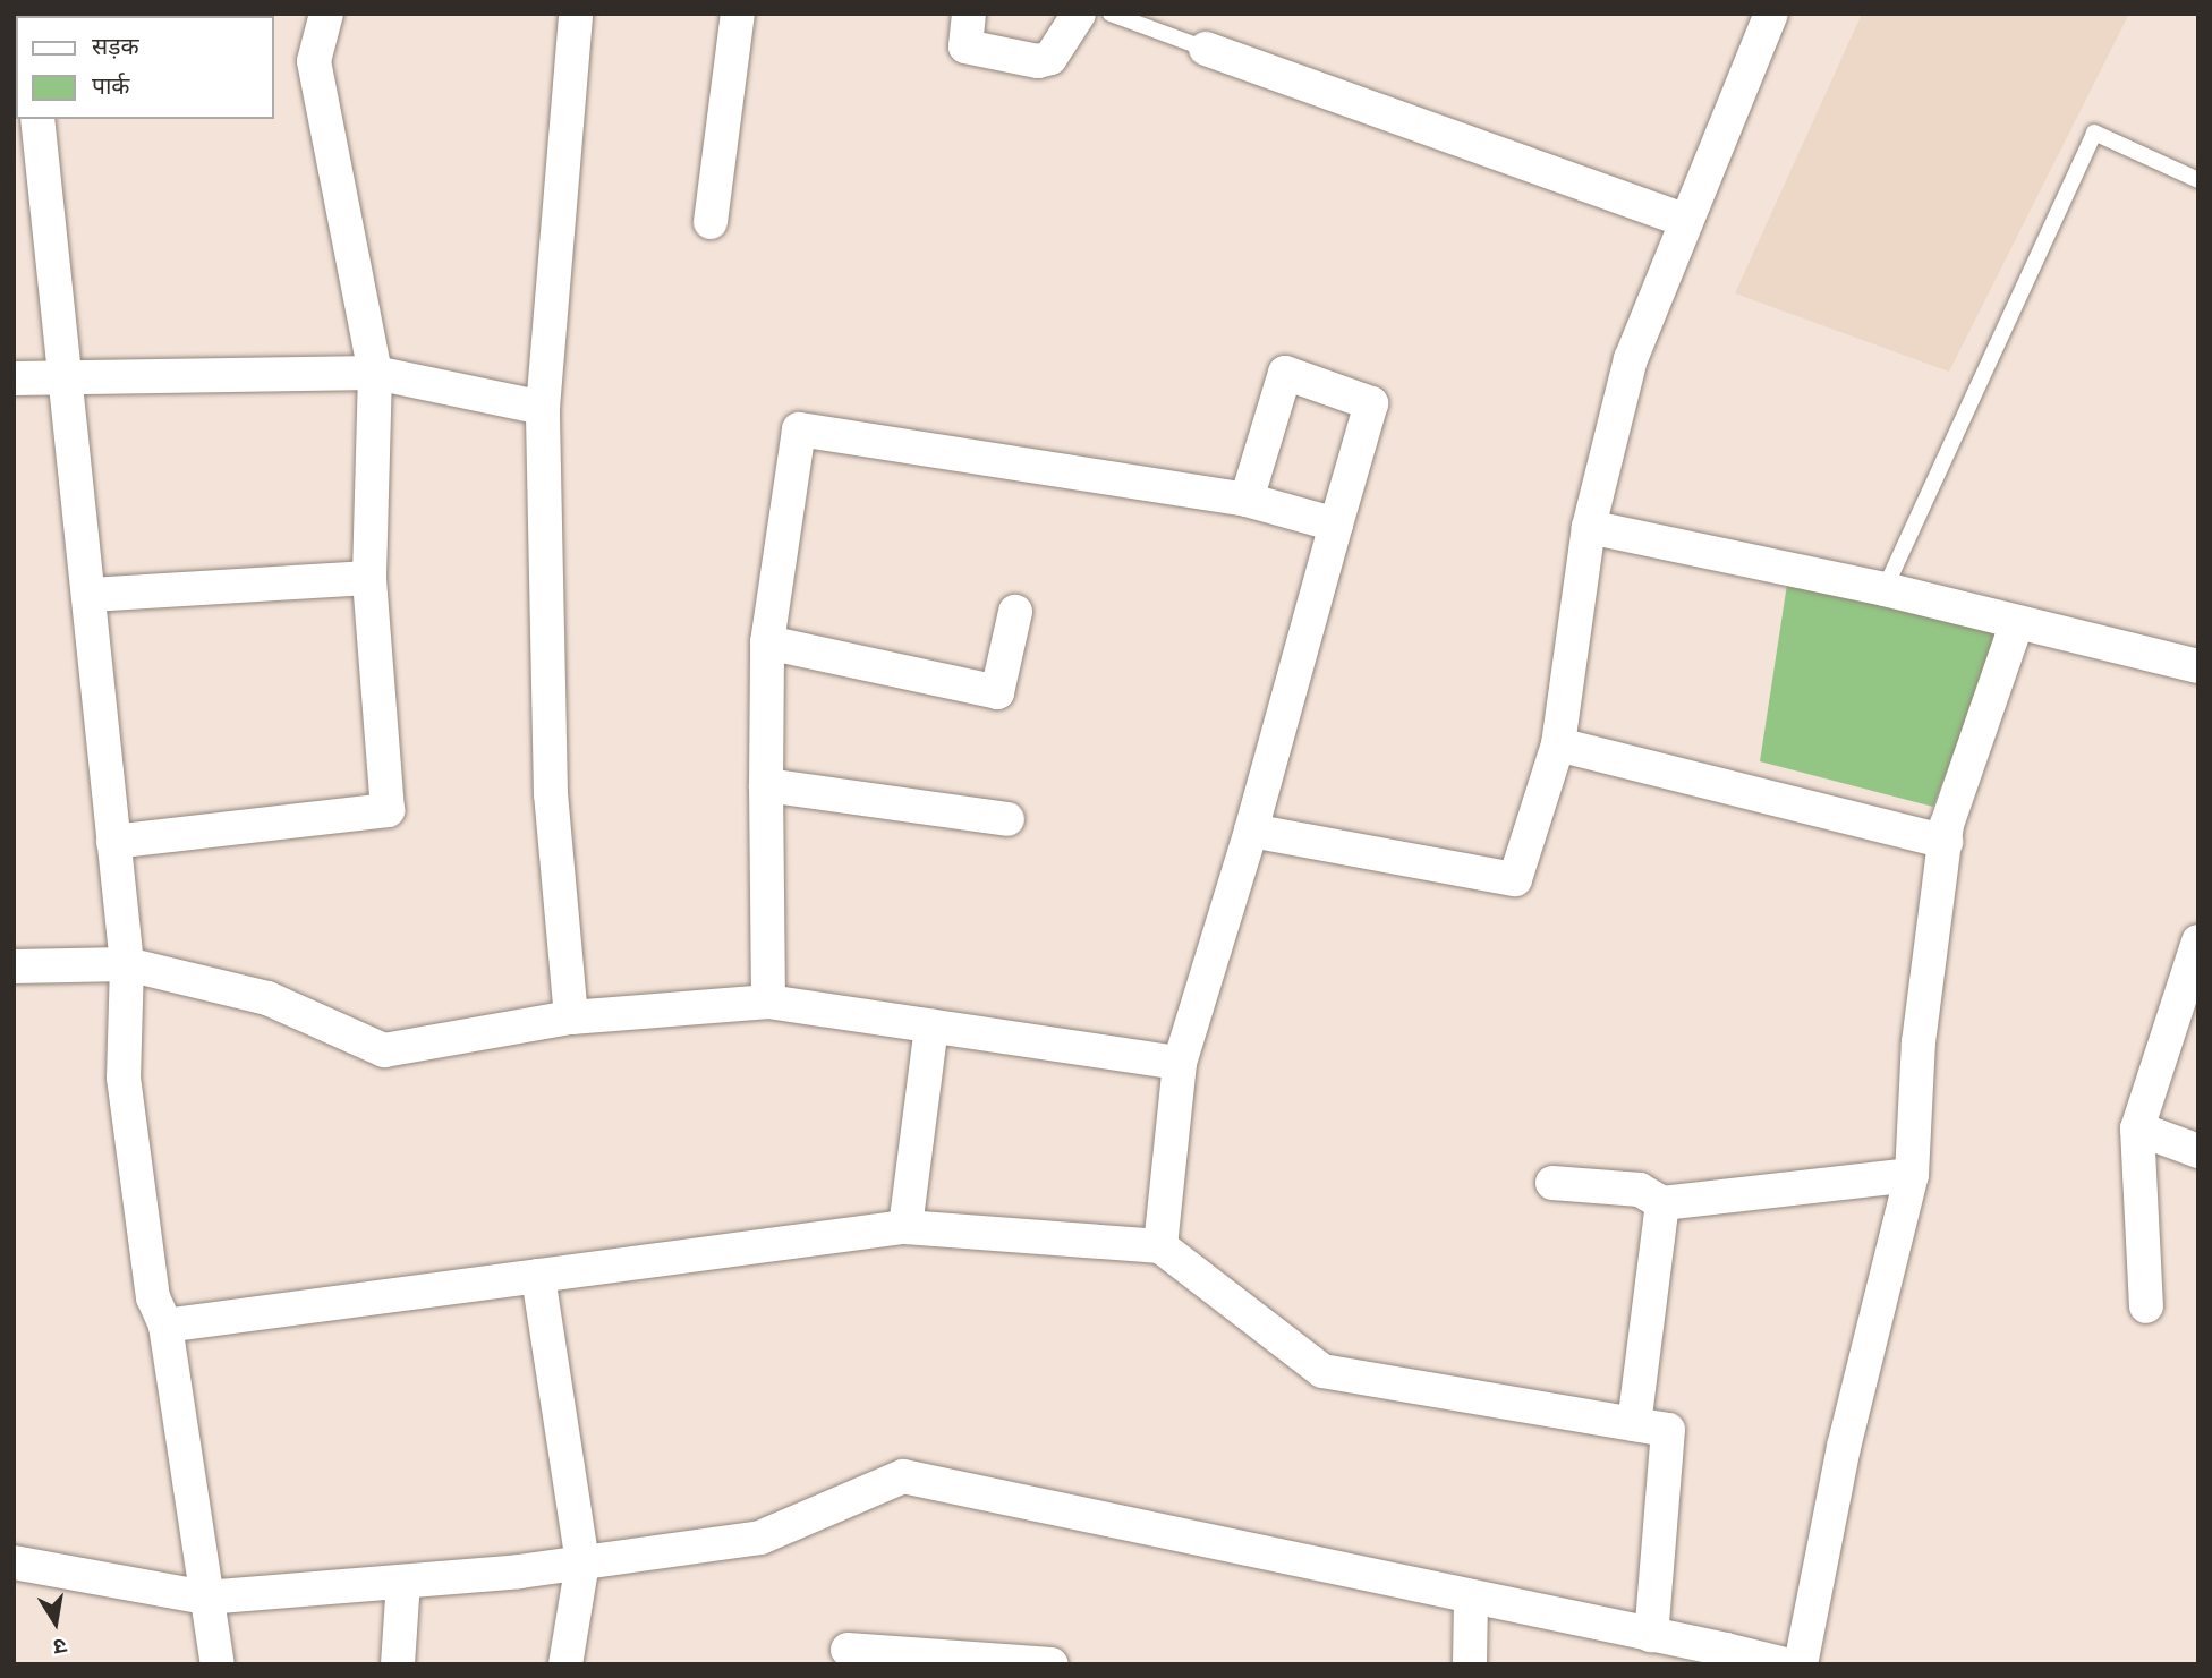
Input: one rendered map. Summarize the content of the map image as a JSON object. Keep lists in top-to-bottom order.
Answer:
{
  "legend": ["सड़क", "पार्क"],
  "north": "bottom"
}
